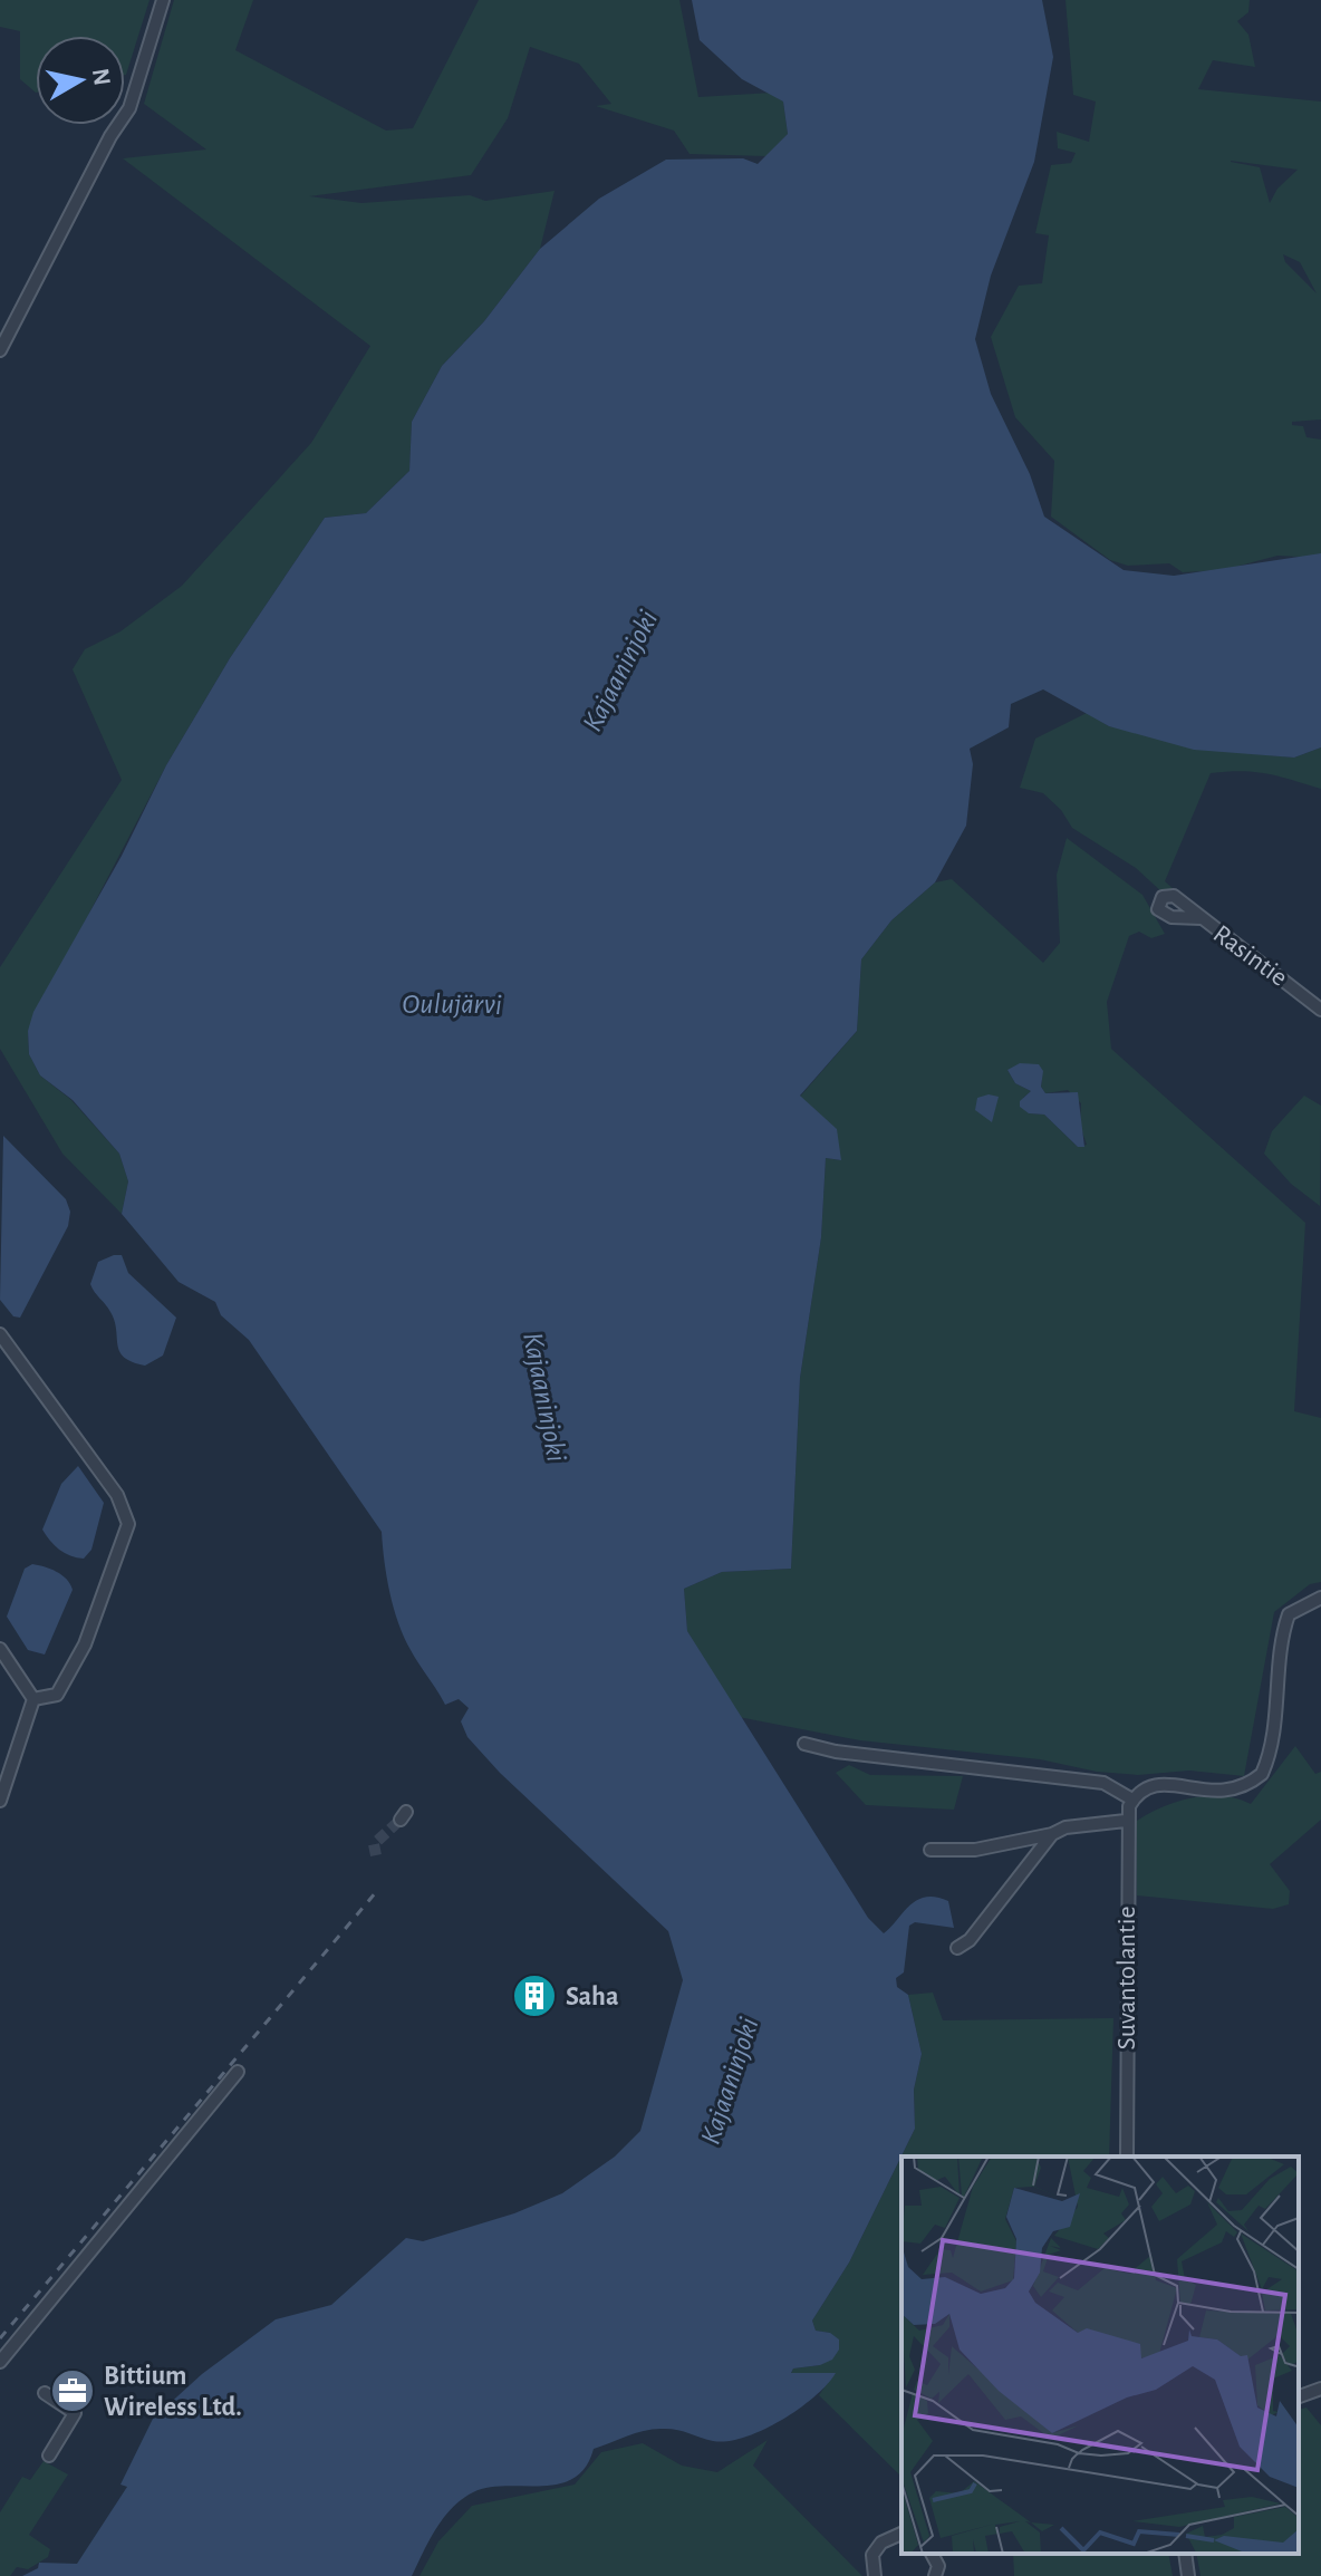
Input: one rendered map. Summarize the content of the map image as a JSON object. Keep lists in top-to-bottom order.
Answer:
{
  "streets": {
    "street": ["Rasintie", "Suvantolantie"]
  },
  "water": ["Kajaaninjoki", "Oulujärvi"],
  "places": {
    "building": ["Saha"],
    "office": ["Bittium Wireless Ltd."]
  },
  "north": "right"
}
